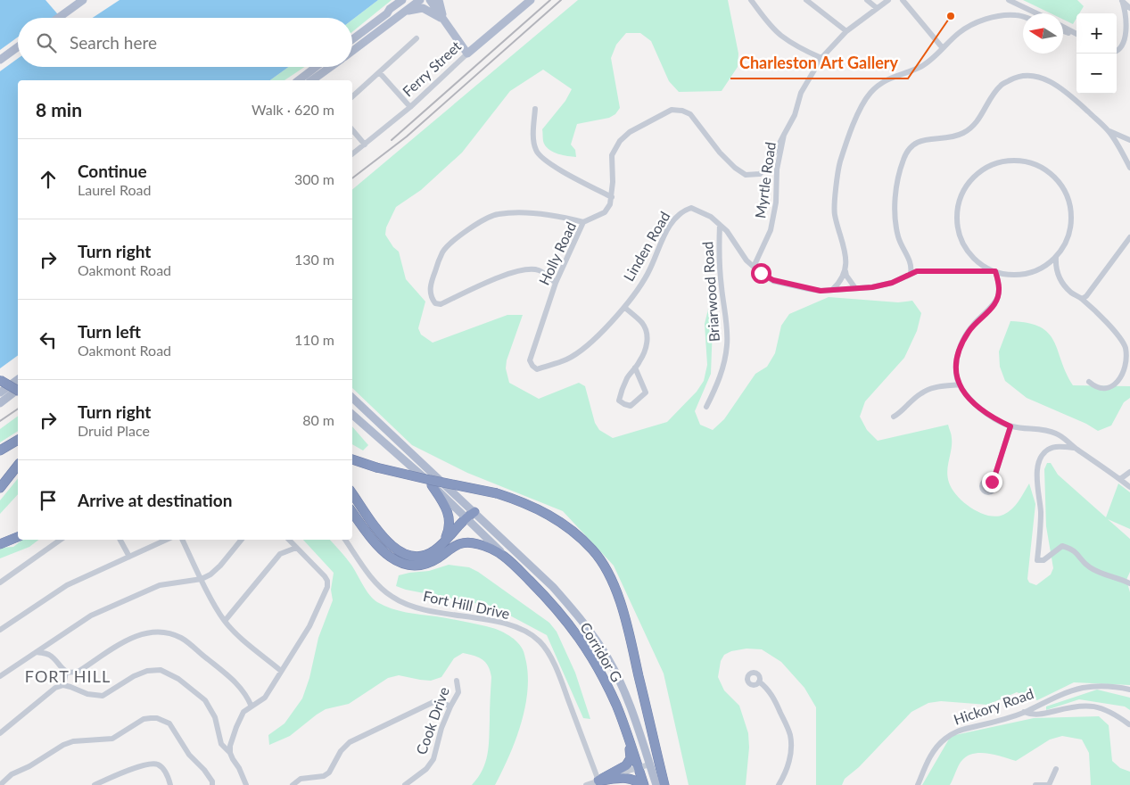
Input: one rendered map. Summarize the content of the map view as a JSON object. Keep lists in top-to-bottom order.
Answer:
{
  "streets": {
    "highway": ["Corridor G"],
    "main road": ["Ferry Street"],
    "street": [
      "Myrtle Road",
      "Linden Road",
      "Holly Road",
      "Briarwood Road",
      "Fort Hill Drive",
      "Hickory Road",
      "Cook Drive"
    ]
  },
  "crossings": [
    ["Myrtle Road", "Linden Road"],
    ["Linden Road", "Holly Road"],
    ["Linden Road", "Briarwood Road"]
  ],
  "districts": ["FORT HILL"],
  "places": ["Charleston Art Gallery"],
  "north": "left",
  "page": {
    "map_buttons": ["+", "−"],
    "search": "Search here",
    "heading": ["8 min", "Walk · 620 m"],
    "list": [
      ["Continue", "Laurel Road", "300 m"],
      ["Turn right", "Oakmont Road", "130 m"],
      ["Turn left", "Oakmont Road", "110 m"],
      ["Turn right", "Druid Place", "80 m"],
      "Arrive at destination"
    ]
  }
}
